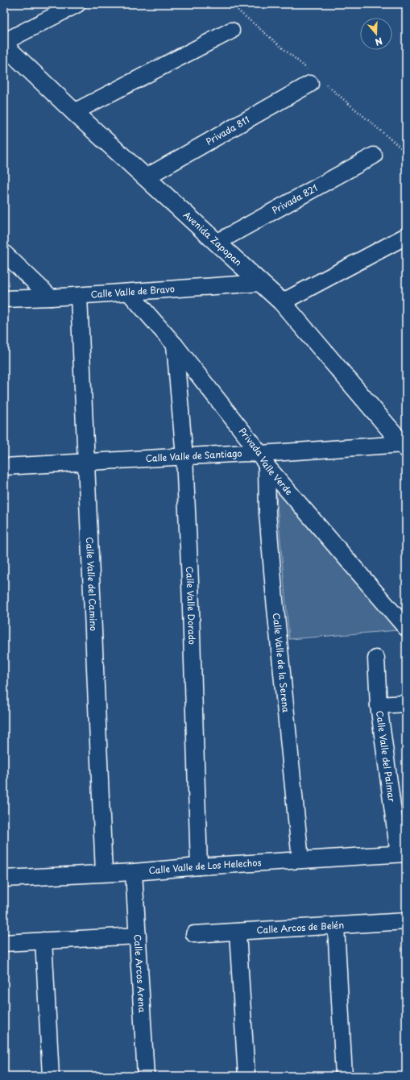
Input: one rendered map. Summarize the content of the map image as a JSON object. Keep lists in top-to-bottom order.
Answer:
{
  "streets": {
    "main road": ["Avenida Zapopan"],
    "street": [
      "Privada 811",
      "Privada 821",
      "Calle Valle de Bravo",
      "Calle Valle de Santiago",
      "Privada Valle Verde",
      "Calle Valle del Camino",
      "Calle Valle Dorado",
      "Calle Valle de la Serena",
      "Calle Valle del Palmar",
      "Calle Valle de Los Helechos",
      "Calle Arcos de Belén",
      "Calle Arcos Arena"
    ]
  },
  "crossings": [
    ["Privada 811", "Avenida Zapopan"],
    ["Privada 821", "Avenida Zapopan"],
    ["Avenida Zapopan", "Calle Valle de Bravo"],
    ["Avenida Zapopan", "Calle Valle de Santiago"],
    ["Calle Valle de Bravo", "Privada Valle Verde"],
    ["Calle Valle de Bravo", "Calle Valle del Camino"],
    ["Calle Valle de Santiago", "Privada Valle Verde"],
    ["Calle Valle de Santiago", "Calle Valle del Camino"],
    ["Calle Valle de Santiago", "Calle Valle Dorado"],
    ["Calle Valle de Santiago", "Calle Valle de la Serena"],
    ["Privada Valle Verde", "Calle Valle Dorado"],
    ["Privada Valle Verde", "Calle Valle de la Serena"],
    ["Calle Valle del Camino", "Calle Valle de Los Helechos"],
    ["Calle Valle Dorado", "Calle Valle de Los Helechos"],
    ["Calle Valle de la Serena", "Calle Valle de Los Helechos"],
    ["Calle Valle del Palmar", "Calle Valle de Los Helechos"],
    ["Calle Valle de Los Helechos", "Calle Arcos Arena"]
  ],
  "north": "bottom"
}
